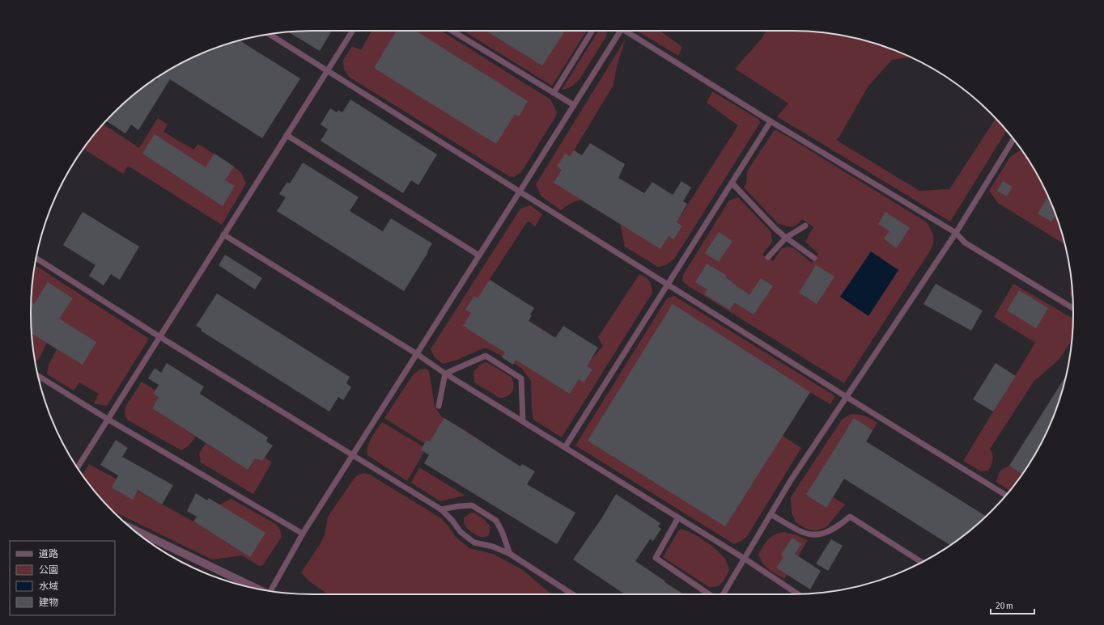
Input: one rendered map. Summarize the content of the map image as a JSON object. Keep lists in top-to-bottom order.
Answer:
{
  "legend": [
    "道路",
    "公園",
    "水域",
    "建物"
  ],
  "scale_bar": "20 m"
}
